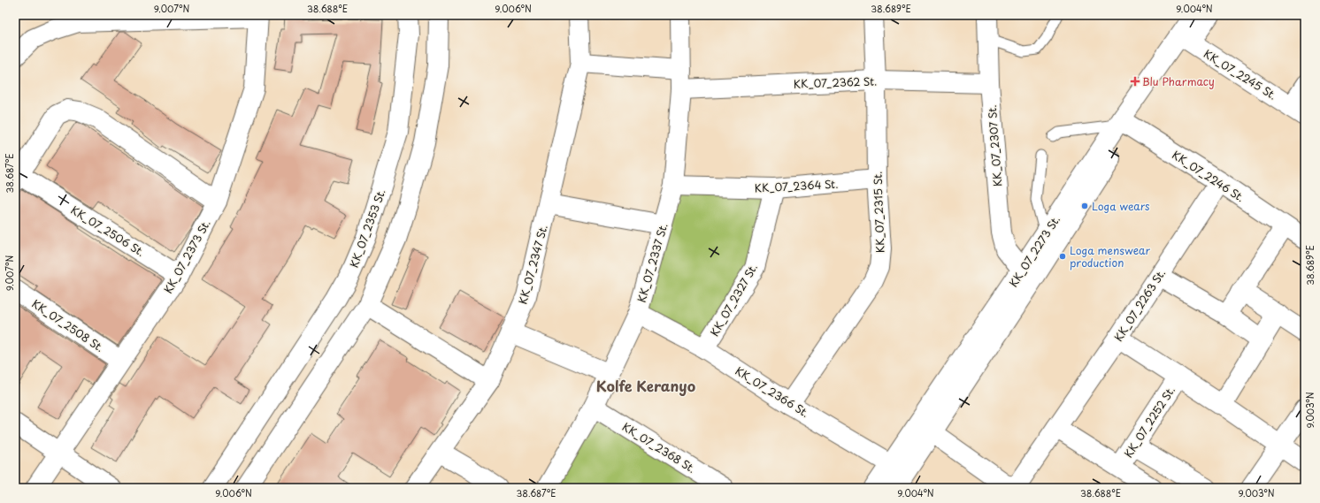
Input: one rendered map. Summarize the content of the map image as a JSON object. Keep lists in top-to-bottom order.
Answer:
{
  "streets": {
    "street": [
      "KK_07_2245 St.",
      "KK_07_2362 St.",
      "KK_07_2307 St.",
      "KK_07_2246 St.",
      "KK_07_2364 St.",
      "KK_07_2315 St.",
      "KK_07_2353 St.",
      "KK_07_2506 St.",
      "KK_07_2273 St.",
      "KK_07_2373 St.",
      "KK_07_2337 St.",
      "KK_07_2347 St.",
      "KK_07_2327 St.",
      "KK_07_2263 St.",
      "KK_07_2508 St.",
      "KK_07_2366 St.",
      "KK_07_2252 St.",
      "KK_07_2368 St."
    ]
  },
  "crossings": [
    ["KK_07_2245 St.", "KK_07_2273 St."],
    ["KK_07_2362 St.", "KK_07_2307 St."],
    ["KK_07_2362 St.", "KK_07_2315 St."],
    ["KK_07_2362 St.", "KK_07_2337 St."],
    ["KK_07_2307 St.", "KK_07_2273 St."],
    ["KK_07_2246 St.", "KK_07_2273 St."],
    ["KK_07_2246 St.", "KK_07_2263 St."],
    ["KK_07_2364 St.", "KK_07_2315 St."],
    ["KK_07_2364 St.", "KK_07_2337 St."],
    ["KK_07_2364 St.", "KK_07_2327 St."],
    ["KK_07_2315 St.", "KK_07_2366 St."],
    ["KK_07_2506 St.", "KK_07_2373 St."],
    ["KK_07_2273 St.", "KK_07_2366 St."],
    ["KK_07_2373 St.", "KK_07_2508 St."],
    ["KK_07_2337 St.", "KK_07_2366 St."],
    ["KK_07_2337 St.", "KK_07_2368 St."],
    ["KK_07_2327 St.", "KK_07_2366 St."],
    ["KK_07_2263 St.", "KK_07_2252 St."]
  ],
  "districts": ["Kolfe Keranyo"],
  "places": {
    "health": ["Blu Pharmacy"],
    "other": ["Loga wears", "Loga menswear production"]
  },
  "coordinates": [
    "9.007°N",
    "38.688°E",
    "9.006°N",
    "38.689°E",
    "9.004°N",
    "38.687°E",
    "9.003°N"
  ]
}
